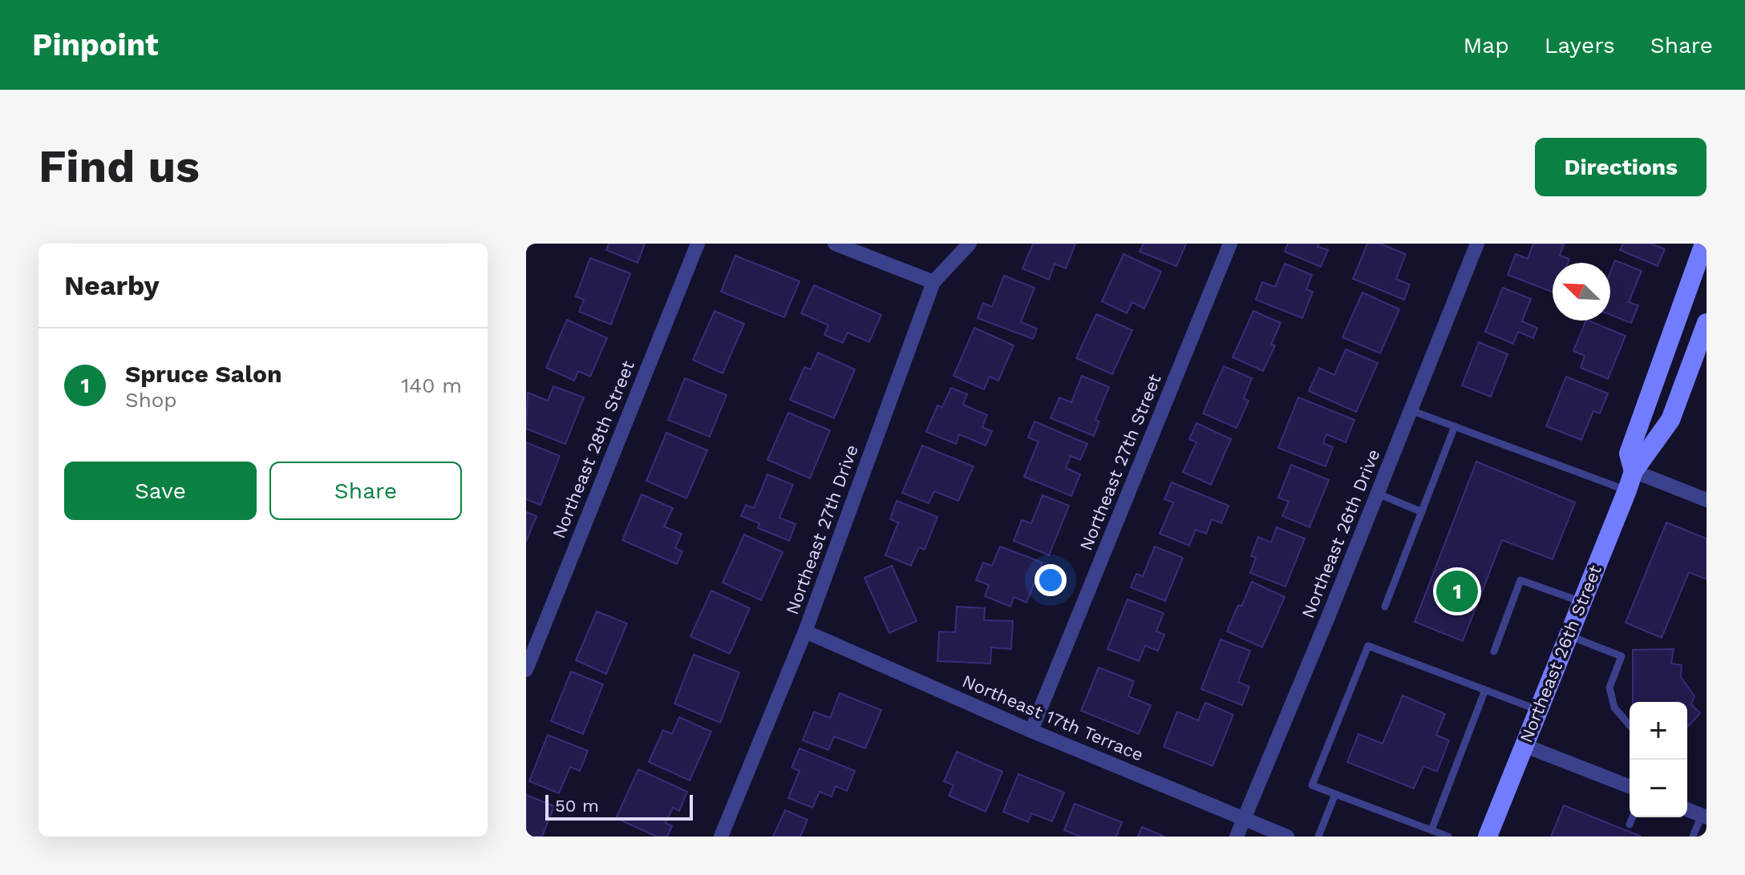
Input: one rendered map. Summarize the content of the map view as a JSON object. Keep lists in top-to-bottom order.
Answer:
{
  "streets": {
    "street": [
      "Northeast 28th Street",
      "Northeast 27th Street",
      "Northeast 27th Drive",
      "Northeast 26th Drive",
      "Northeast 26th Street",
      "Northeast 17th Terrace"
    ]
  },
  "crossings": [
    ["Northeast 27th Street", "Northeast 17th Terrace"],
    ["Northeast 27th Drive", "Northeast 17th Terrace"],
    ["Northeast 26th Drive", "Northeast 17th Terrace"]
  ],
  "scale_bar": "50 m",
  "north": "top left",
  "page": {
    "header": "Pinpoint",
    "nav": ["Map", "Layers", "Share"],
    "buttons": [
      "Directions",
      ["Save", "Share"]
    ],
    "title": "Find us",
    "heading": "Nearby",
    "list": [
      {
        "mark": "1",
        "name": "Spruce Salon",
        "note": "Shop",
        "value": "140 m"
      }
    ],
    "pins": "1",
    "map_buttons": ["+", "−"],
    "scale": "50 m"
  }
}
